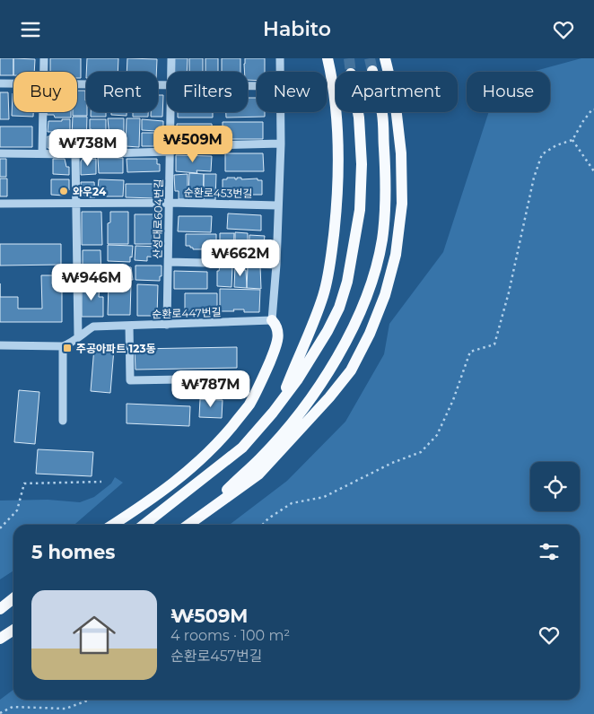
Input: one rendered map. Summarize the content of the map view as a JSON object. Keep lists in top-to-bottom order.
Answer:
{
  "streets": {
    "street": ["순환로453번길", "산성대로604번길", "순환로447번길"]
  },
  "crossings": [
    ["순환로453번길", "산성대로604번길"],
    ["산성대로604번길", "순환로447번길"]
  ],
  "places": {
    "other": ["와우24"],
    "transit": ["주공아파트 123동"]
  },
  "page": {
    "header": "Habito",
    "chip": [
      "Buy",
      "Rent",
      "Filters",
      "New",
      "Apartment",
      "House"
    ],
    "price": [
      "₩509M",
      "₩738M",
      "₩662M",
      "₩946M",
      "₩787M"
    ],
    "heading": "5 homes",
    "list": [
      {
        "name": "₩509M",
        "note": "4 rooms · 100 m² · 순환로457번길"
      }
    ]
  }
}
